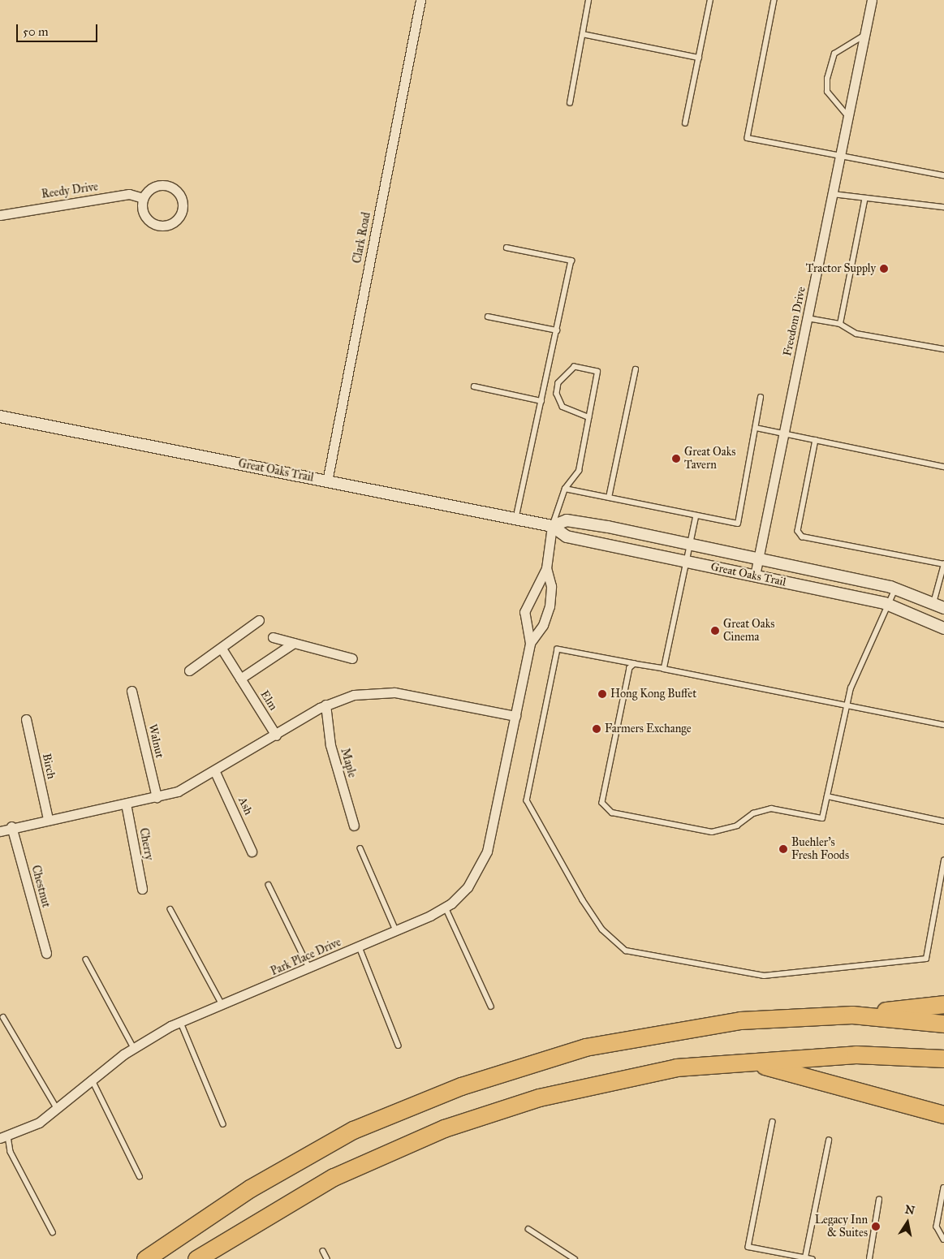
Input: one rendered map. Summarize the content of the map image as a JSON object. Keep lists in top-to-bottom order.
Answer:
{
  "streets": {
    "street": [
      "Reedy Drive",
      "Clark Road",
      "Freedom Drive",
      "Great Oaks Trail",
      "Elm",
      "Walnut",
      "Maple",
      "Birch",
      "Ash",
      "Cherry",
      "Chestnut",
      "Park Place Drive"
    ]
  },
  "crossings": [
    ["Clark Road", "Great Oaks Trail"],
    ["Freedom Drive", "Great Oaks Trail"],
    ["Great Oaks Trail", "Park Place Drive"]
  ],
  "places": [
    "Tractor Supply",
    "Great Oaks Tavern",
    "Great Oaks Cinema",
    "Hong Kong Buffet",
    "Farmers Exchange",
    "Buehler's Fresh Foods",
    "Legacy Inn & Suites"
  ],
  "scale_bar": "50 m",
  "north": "top"
}
